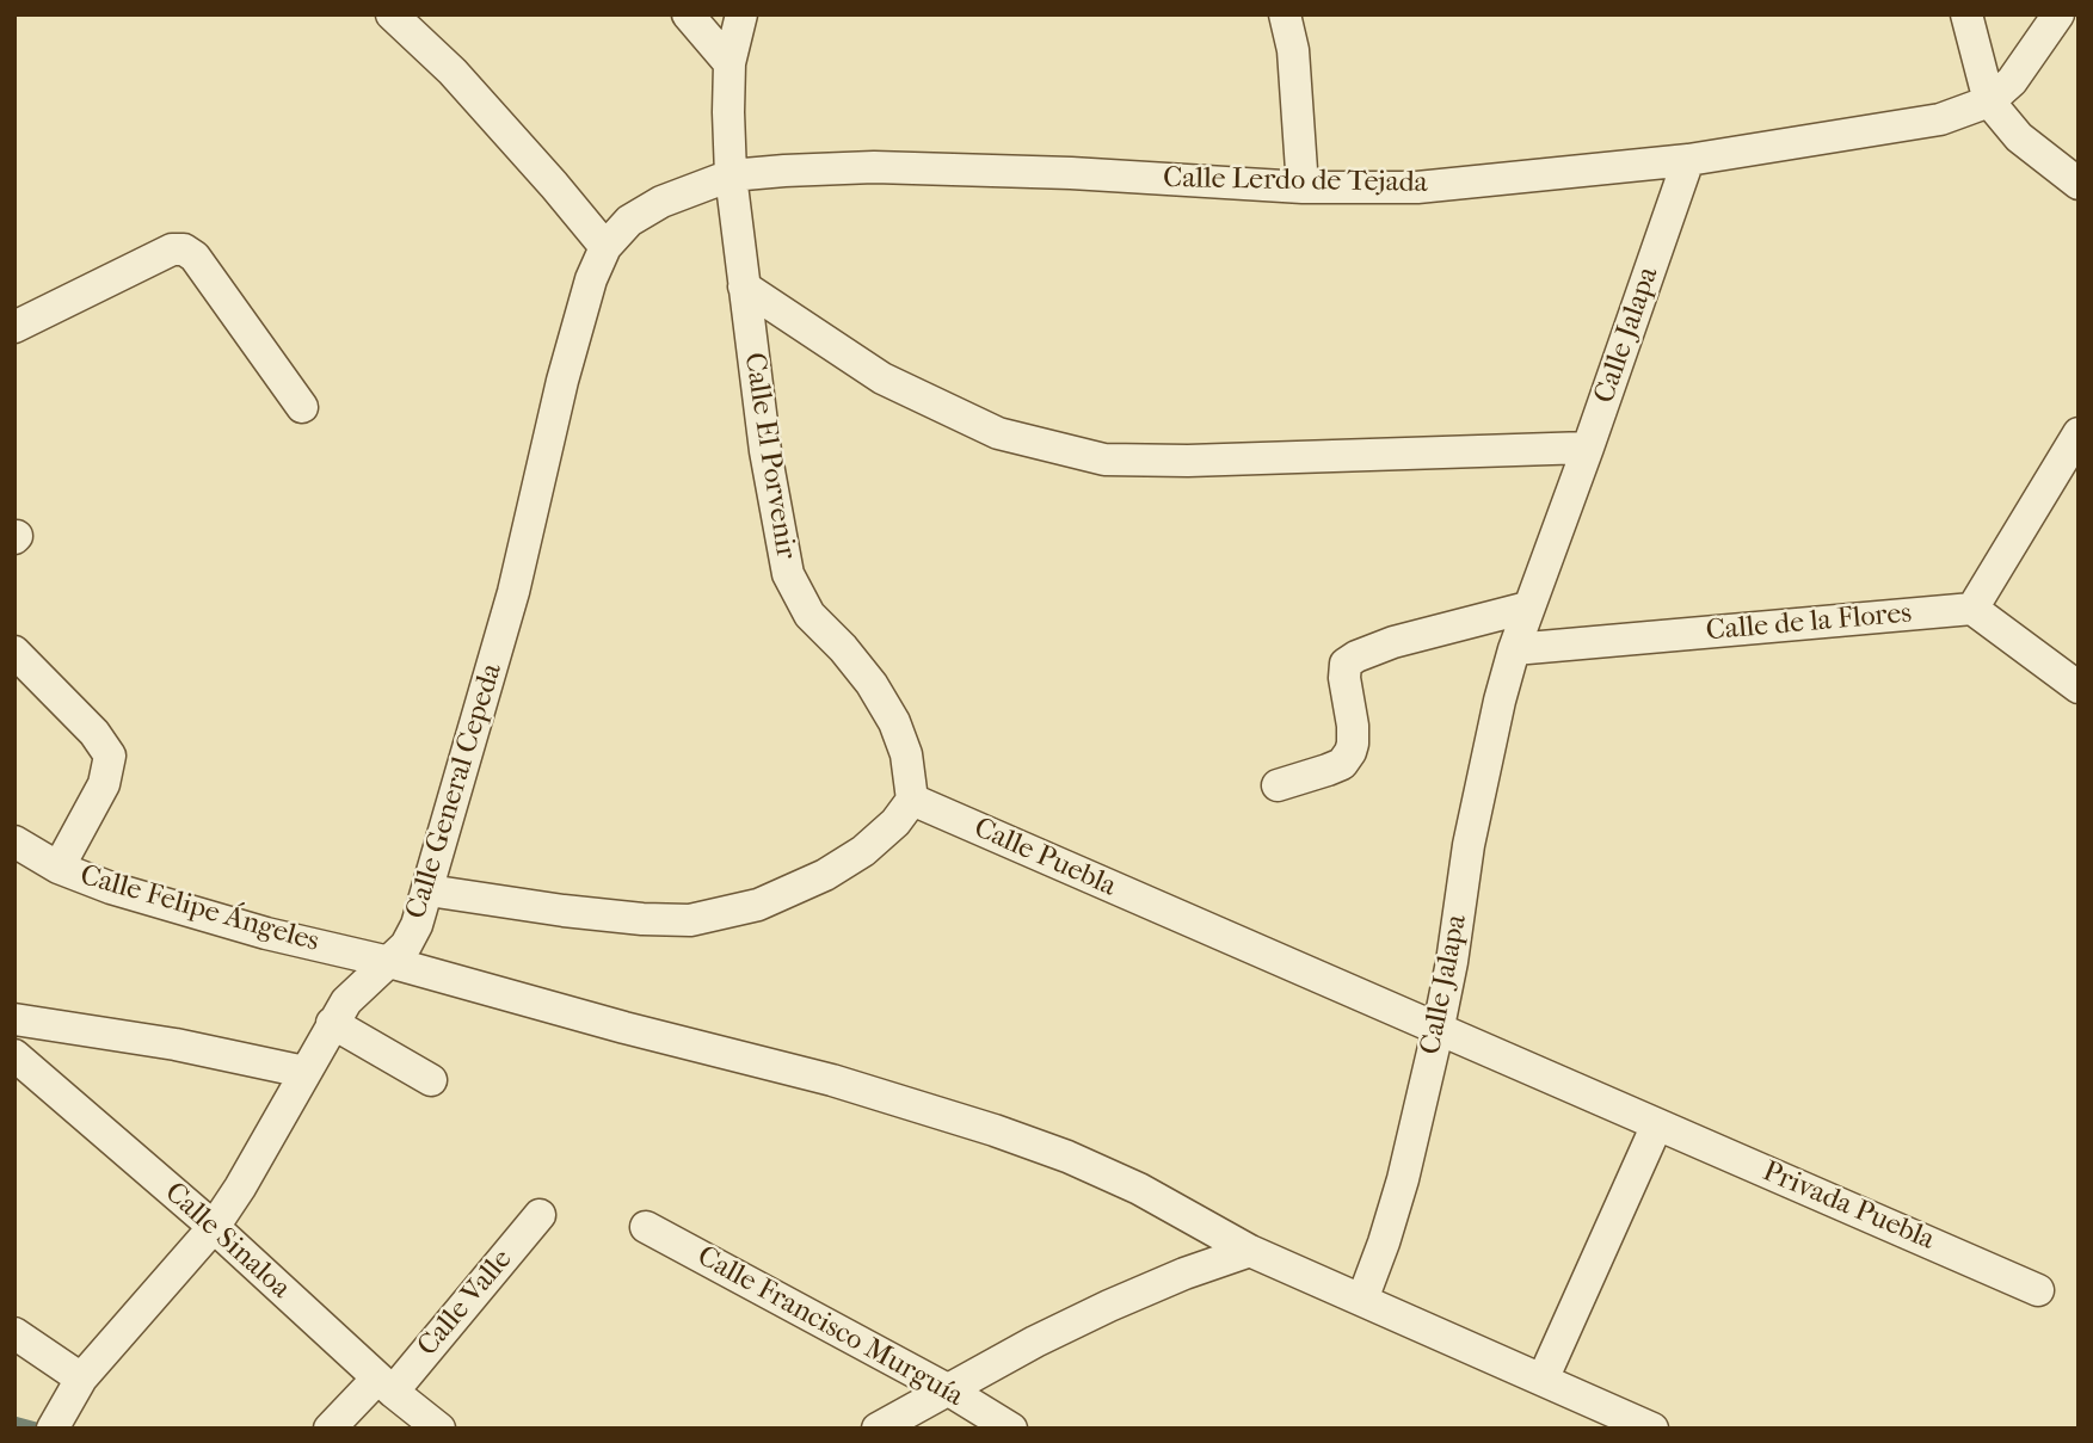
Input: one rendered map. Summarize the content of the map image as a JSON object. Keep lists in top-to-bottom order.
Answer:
{
  "streets": {
    "street": [
      "Calle Lerdo de Tejada",
      "Calle Jalapa",
      "Calle El Porvenir",
      "Calle de la Flores",
      "Calle General Cepeda",
      "Calle Puebla",
      "Calle Felipe Ángeles",
      "Privada Puebla",
      "Calle Sinaloa",
      "Calle Valle",
      "Calle Francisco Murguía"
    ]
  },
  "crossings": [
    ["Calle Lerdo de Tejada", "Calle Jalapa"],
    ["Calle Lerdo de Tejada", "Calle El Porvenir"],
    ["Calle Lerdo de Tejada", "Calle General Cepeda"],
    ["Calle Jalapa", "Calle de la Flores"],
    ["Calle Jalapa", "Calle Puebla"],
    ["Calle El Porvenir", "Calle Puebla"],
    ["Calle General Cepeda", "Calle Felipe Ángeles"],
    ["Calle General Cepeda", "Calle Sinaloa"],
    ["Calle Puebla", "Privada Puebla"],
    ["Calle Sinaloa", "Calle Valle"]
  ]
}
